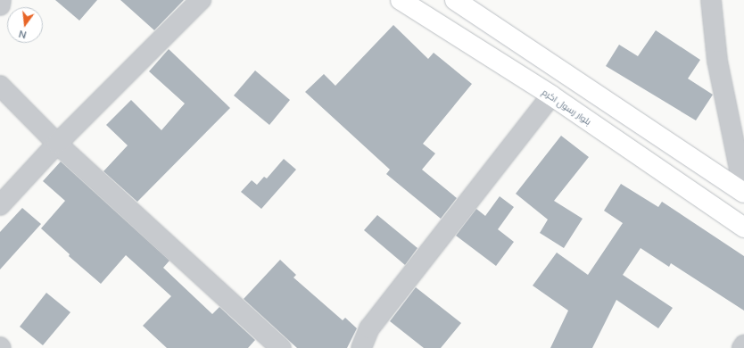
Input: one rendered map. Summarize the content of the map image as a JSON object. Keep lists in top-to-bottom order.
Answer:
{
  "streets": {
    "main road": ["بلوار رسول اکرم"]
  },
  "north": "bottom"
}
